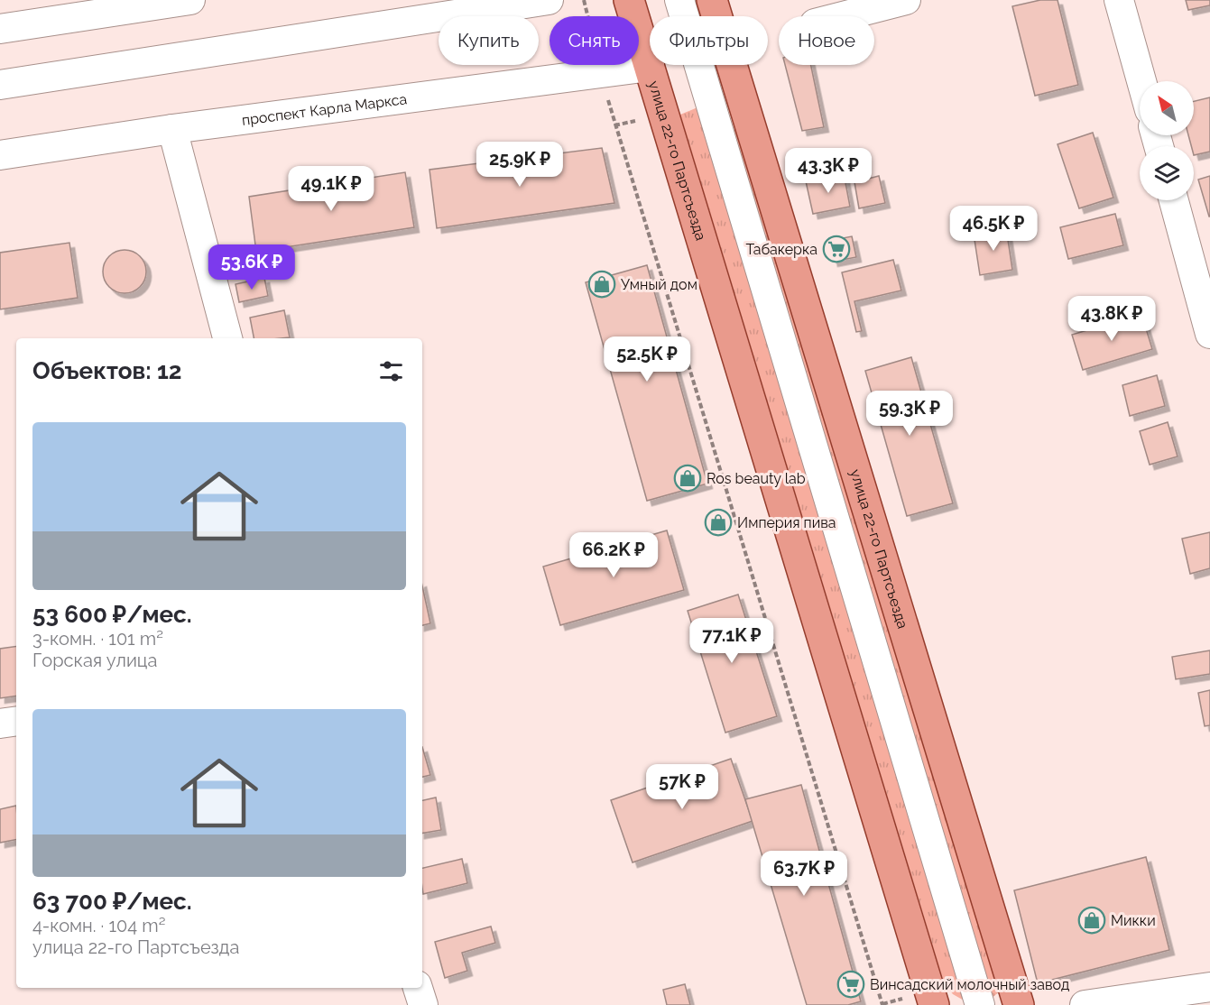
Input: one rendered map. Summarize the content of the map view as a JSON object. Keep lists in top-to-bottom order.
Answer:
{
  "streets": {
    "main road": ["улица 22-го Партсъезда"],
    "street": ["проспект Карла Маркса"]
  },
  "crossings": [
    ["проспект Карла Маркса", "улица 22-го Партсъезда"]
  ],
  "places": {
    "supermarket": ["Табакерка", "Винсадский молочный завод"],
    "shop": [
      "Умный дом",
      "Ros beauty lab",
      "Империя пива",
      "Микки"
    ]
  },
  "north": "top left",
  "page": {
    "chip": [
      "Купить",
      "Снять",
      "Фильтры",
      "Новое"
    ],
    "price": [
      "25.9K ₽",
      "43.3K ₽",
      "49.1K ₽",
      "46.5K ₽",
      "53.6K ₽",
      "43.8K ₽",
      "52.5K ₽",
      "59.3K ₽",
      "66.2K ₽",
      "77.1K ₽",
      "57K ₽",
      "63.7K ₽"
    ],
    "heading": "Объектов: 12",
    "list": [
      {
        "name": "53 600 ₽/мес.",
        "note": "3-комн. · 101 m² · Горская улица"
      },
      {
        "name": "63 700 ₽/мес.",
        "note": "4-комн. · 104 m² · улица 22-го Партсъезда"
      }
    ]
  }
}
